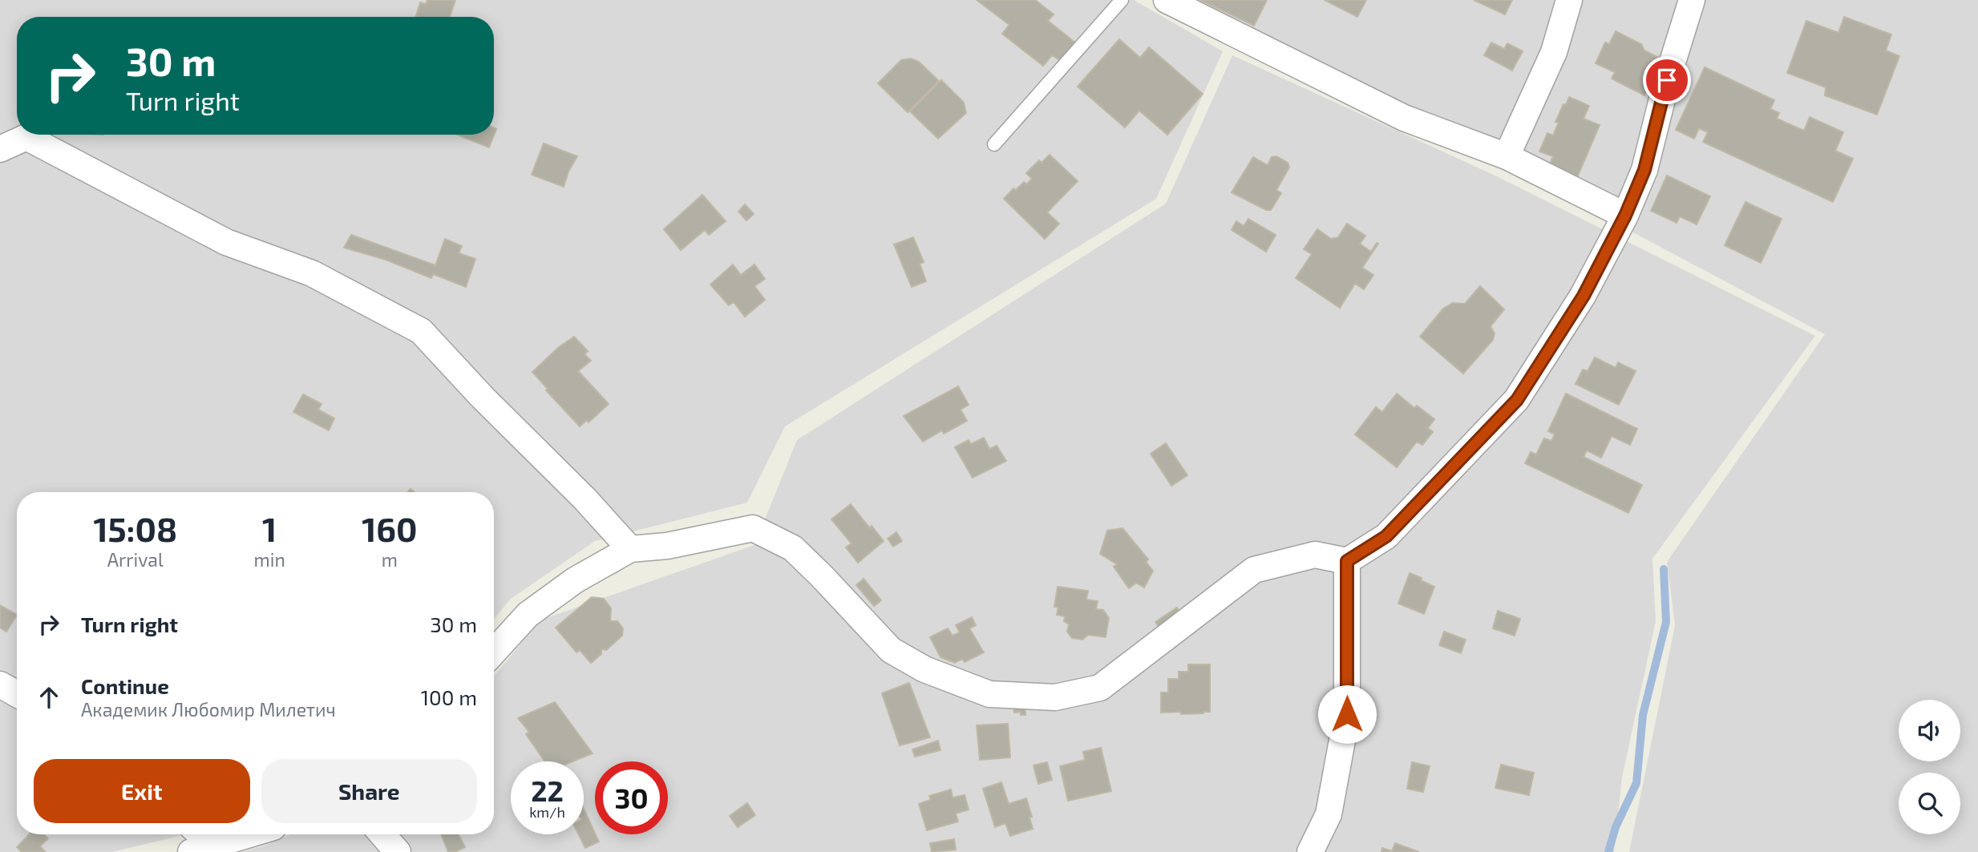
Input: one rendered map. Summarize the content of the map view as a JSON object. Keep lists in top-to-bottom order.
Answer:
{
  "page": {
    "turn": ["30 m", "Turn right"],
    "eta": [
      "15:08",
      "Arrival",
      "1",
      "min",
      "160",
      "m"
    ],
    "list": [
      {
        "name": "Turn right",
        "value": "30 m"
      },
      {
        "name": "Continue",
        "note": "Академик Любомир Милетич",
        "value": "100 m"
      }
    ],
    "buttons": ["Exit", "Share"],
    "speed": "22 km/h",
    "limit": "30"
  }
}
